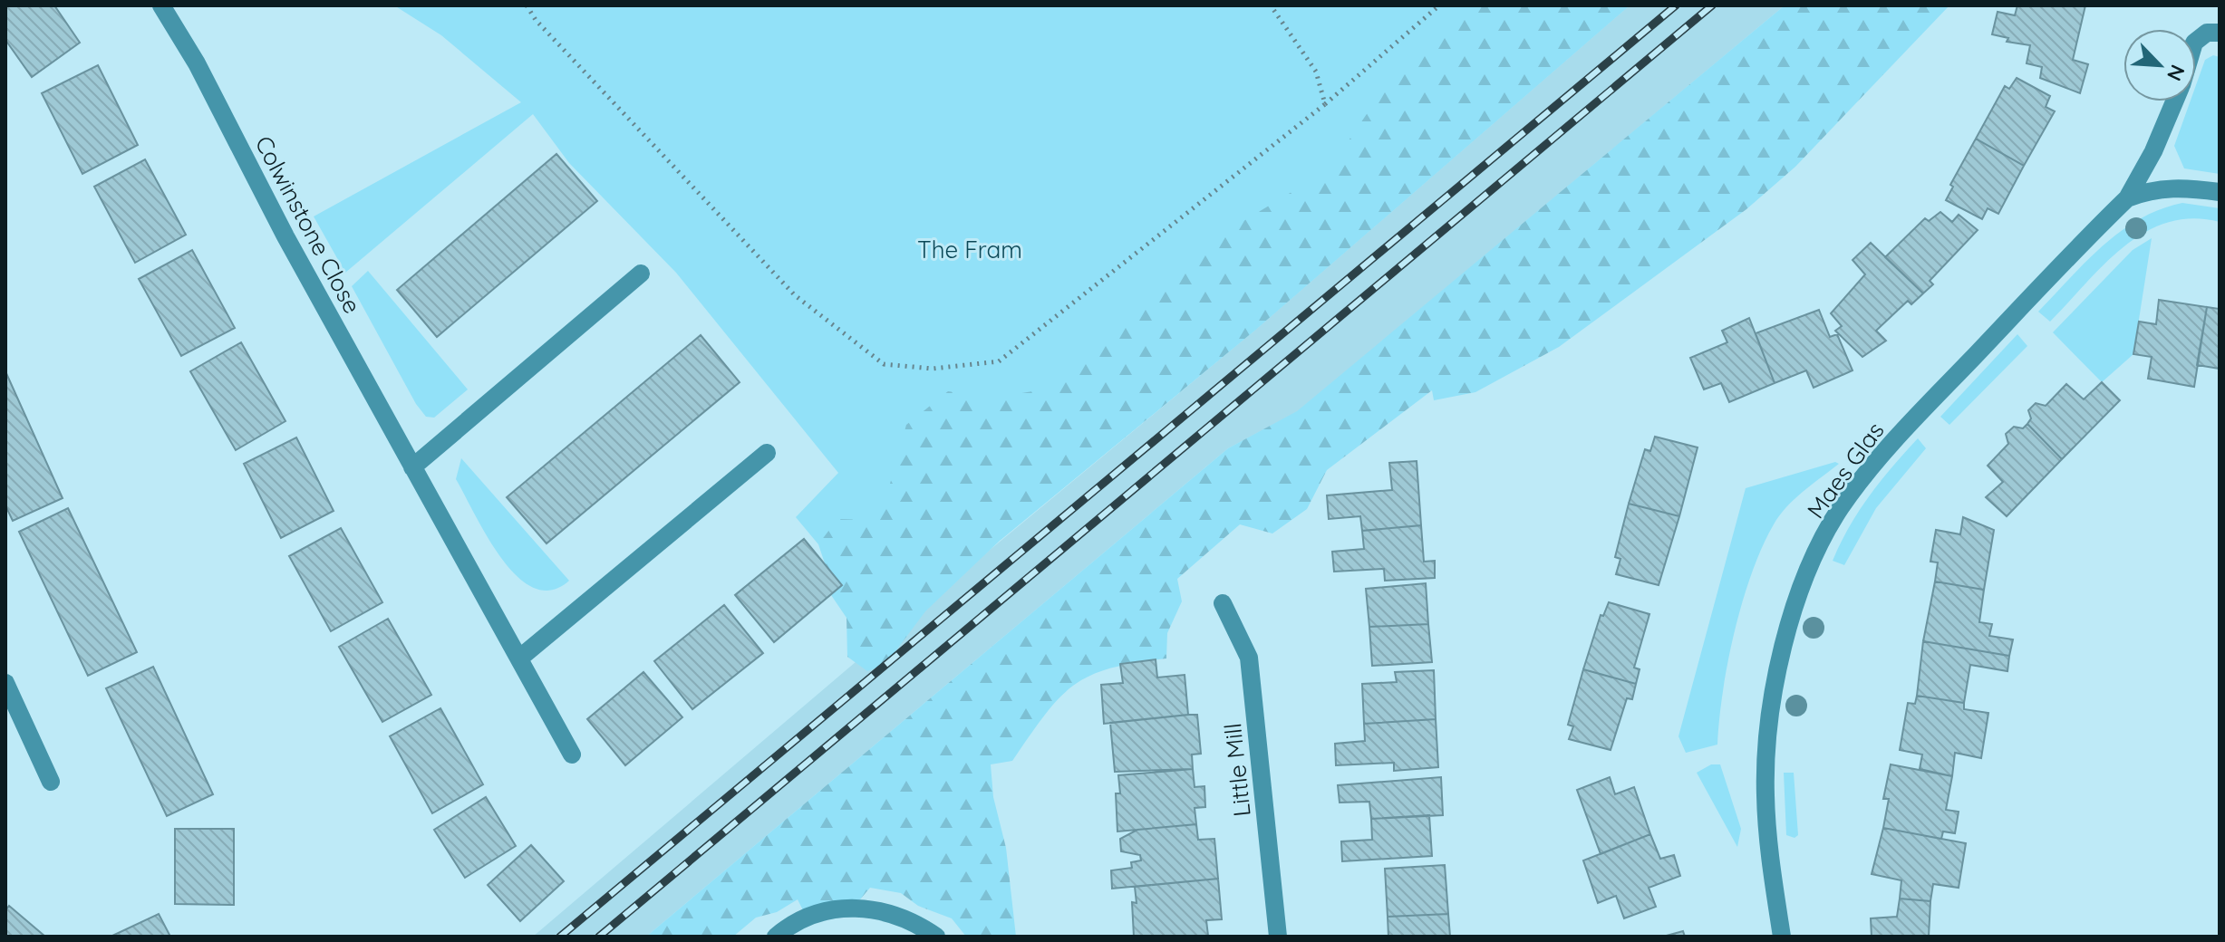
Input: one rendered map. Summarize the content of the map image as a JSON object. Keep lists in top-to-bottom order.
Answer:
{
  "streets": {
    "street": ["Colwinstone Close", "Maes Glas", "Little Mill"]
  },
  "parks": ["The Fram"],
  "north": "bottom right"
}
